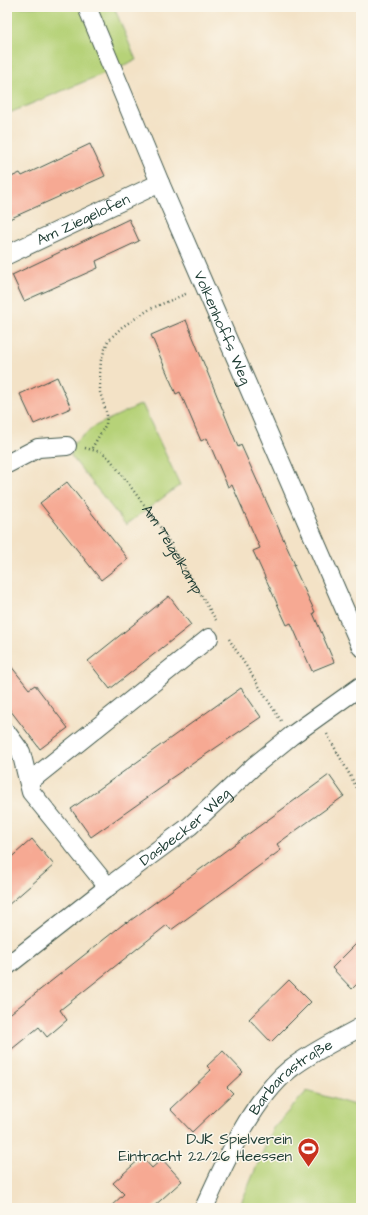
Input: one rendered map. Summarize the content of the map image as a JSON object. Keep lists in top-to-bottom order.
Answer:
{
  "streets": {
    "street": [
      "Am Ziegelofen",
      "Volkenhoffs Weg",
      "Dasbecker Weg",
      "Barbarastraße"
    ],
    "path": ["Am Teigelkamp"]
  },
  "crossings": [
    ["Am Ziegelofen", "Volkenhoffs Weg"]
  ],
  "places": {
    "sports": ["DJK Spielverein Eintracht 22/26 Heessen"]
  }
}
